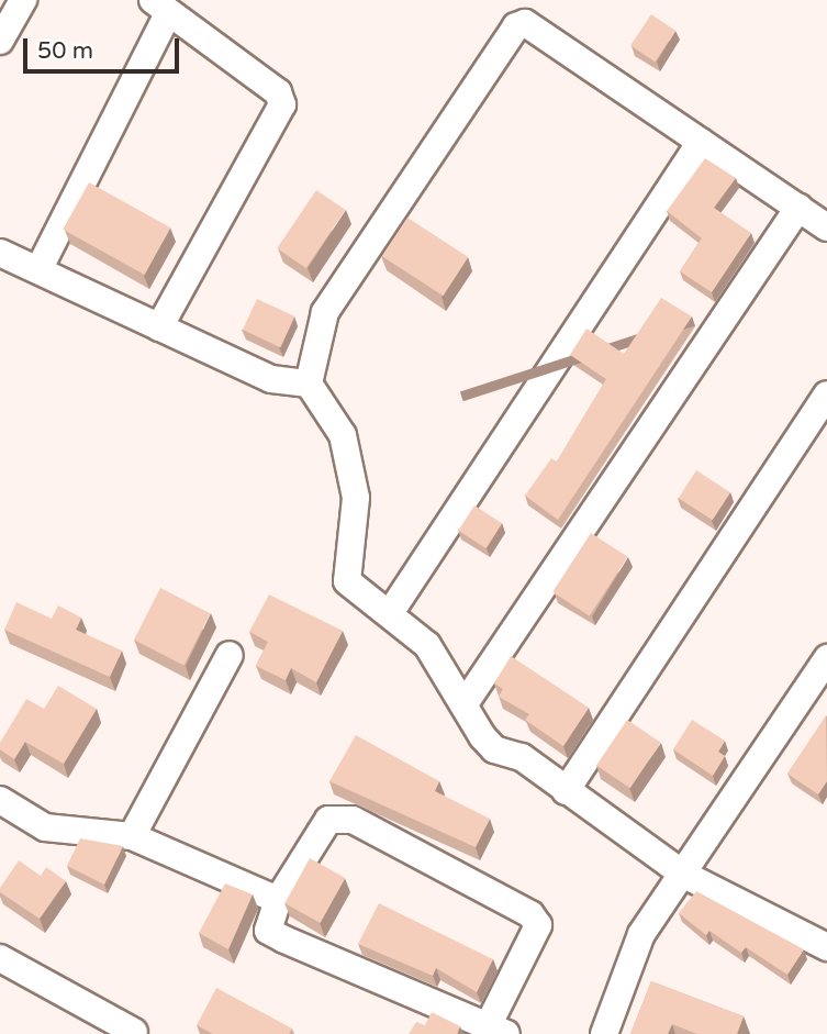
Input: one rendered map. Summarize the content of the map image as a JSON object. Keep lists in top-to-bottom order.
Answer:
{
  "scale_bar": "50 m"
}
